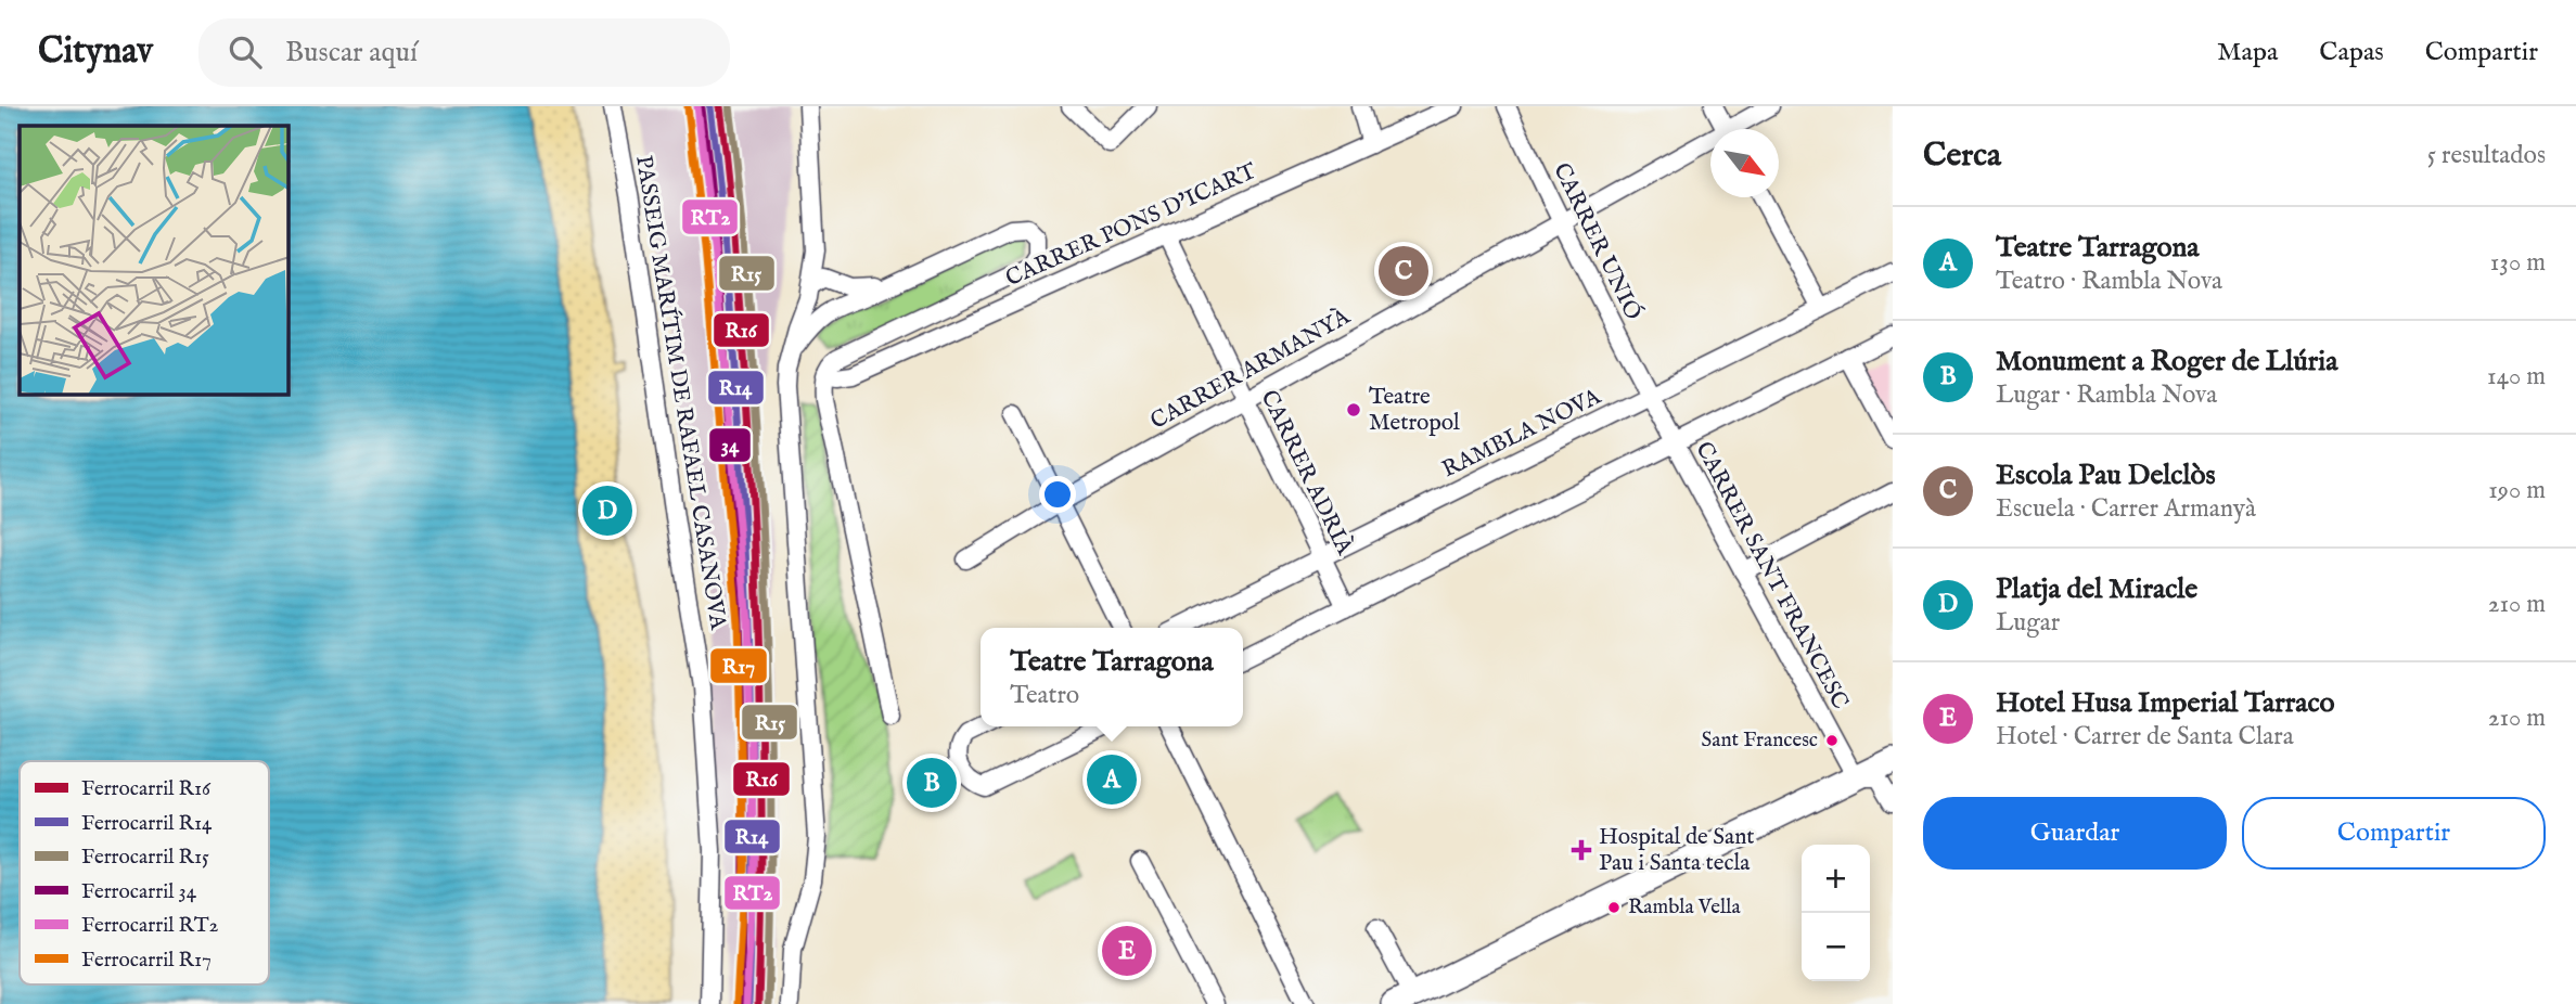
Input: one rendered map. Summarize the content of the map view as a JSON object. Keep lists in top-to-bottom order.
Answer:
{
  "streets": {
    "street": [
      "CARRER PONS D'ICART",
      "CARRER UNIÓ",
      "CARRER ARMANYÀ",
      "PASSEIG MARÍTIM DE RAFAEL CASANOVA",
      "RAMBLA NOVA",
      "CARRER ADRIÀ",
      "CARRER SANT FRANCESC"
    ]
  },
  "crossings": [
    ["CARRER PONS D'ICART", "CARRER ADRIÀ"],
    ["CARRER UNIÓ", "CARRER ARMANYÀ"],
    ["CARRER UNIÓ", "RAMBLA NOVA"],
    ["CARRER UNIÓ", "CARRER SANT FRANCESC"],
    ["CARRER ARMANYÀ", "CARRER ADRIÀ"],
    ["RAMBLA NOVA", "CARRER ADRIÀ"],
    ["RAMBLA NOVA", "CARRER SANT FRANCESC"]
  ],
  "places": {
    "other": ["Teatre Metropol", "Sant Francesc", "Rambla Vella"],
    "health": ["Hospital de Sant Pau i Santa tecla"]
  },
  "lines": [
    "rail line R16",
    "rail line R15",
    "rail line RT2",
    "rail line R14",
    "rail line R17",
    "rail line 34"
  ],
  "legend": [
    "Ferrocarril R16",
    "Ferrocarril R14",
    "Ferrocarril R15",
    "Ferrocarril 34",
    "Ferrocarril RT2",
    "Ferrocarril R17"
  ],
  "north": "bottom right",
  "page": {
    "header": "Citynav",
    "search": "Buscar aquí",
    "nav": ["Mapa", "Capas", "Compartir"],
    "heading": ["Cerca", "5 resultados"],
    "list": [
      {
        "mark": "A",
        "name": "Teatre Tarragona",
        "note": "Teatro · Rambla Nova",
        "value": "130 m"
      },
      {
        "mark": "B",
        "name": "Monument a Roger de Llúria",
        "note": "Lugar · Rambla Nova",
        "value": "140 m"
      },
      {
        "mark": "C",
        "name": "Escola Pau Delclòs",
        "note": "Escuela · Carrer Armanyà",
        "value": "190 m"
      },
      {
        "mark": "D",
        "name": "Platja del Miracle",
        "note": "Lugar",
        "value": "210 m"
      },
      {
        "mark": "E",
        "name": "Hotel Husa Imperial Tarraco",
        "note": "Hotel · Carrer de Santa Clara",
        "value": "210 m"
      }
    ],
    "pins": [
      "C",
      "D",
      "A",
      "B",
      "E"
    ],
    "popup": ["Teatre Tarragona", "Teatro"],
    "buttons": ["Guardar", "Compartir"],
    "map_buttons": ["+", "−"]
  }
}
